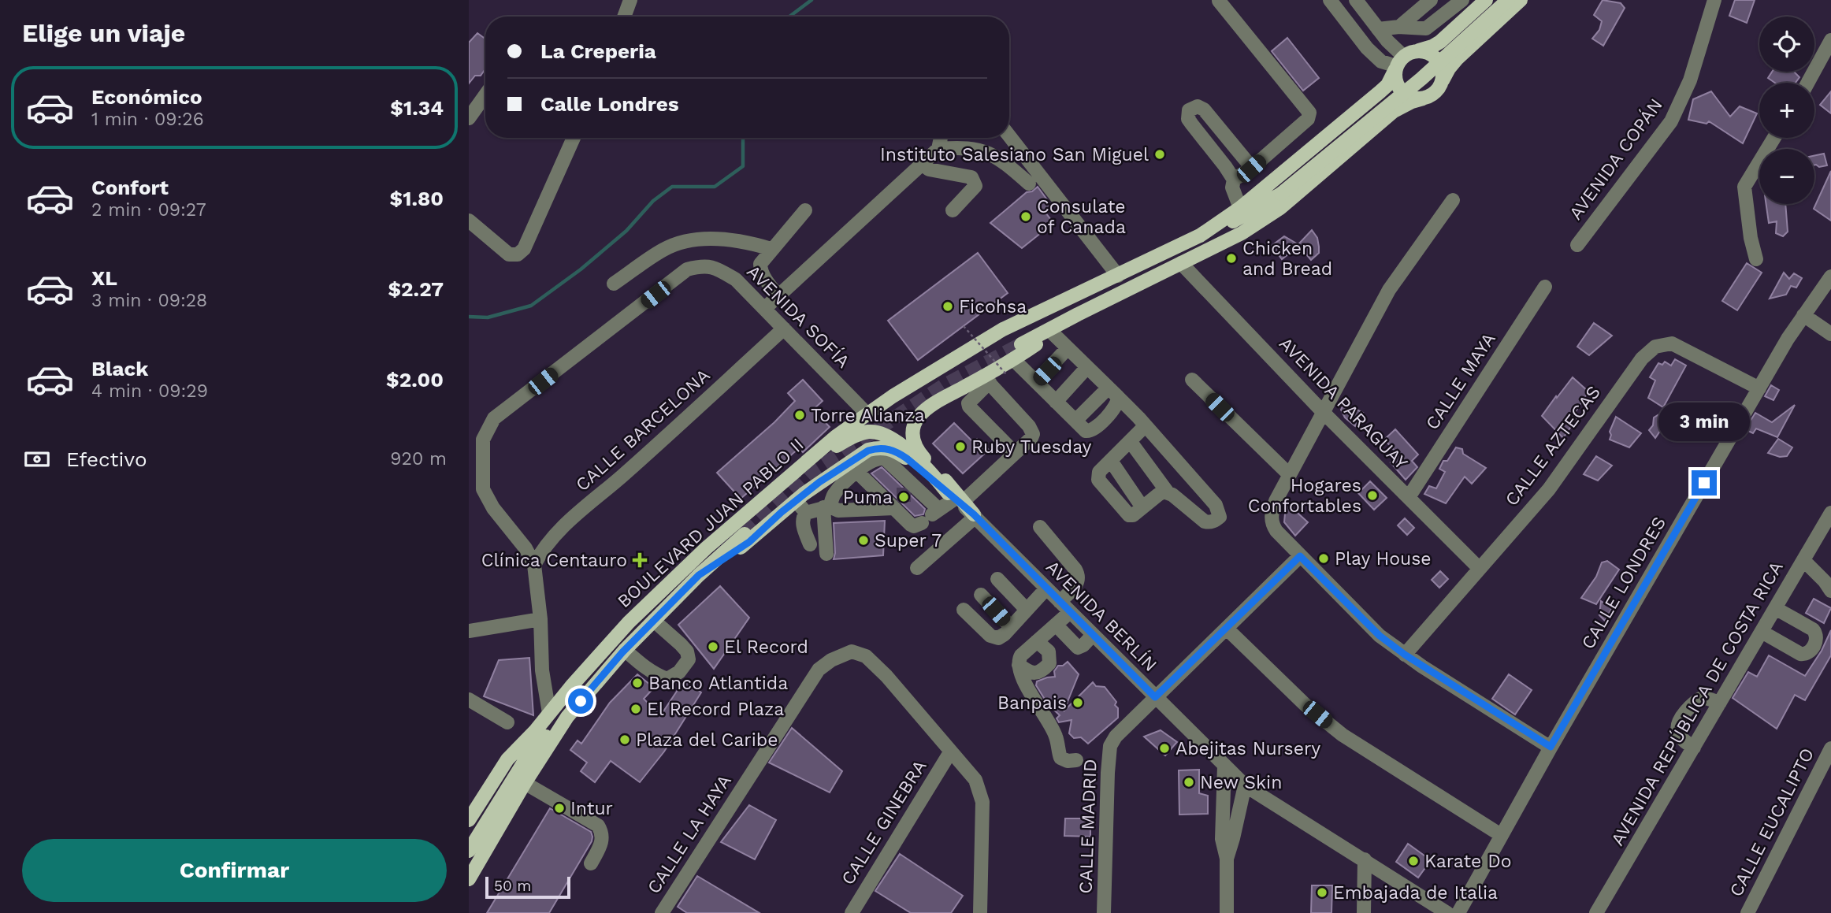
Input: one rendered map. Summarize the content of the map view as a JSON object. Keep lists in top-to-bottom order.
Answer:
{
  "streets": {
    "main road": ["BOULEVARD JUAN PABLO II"],
    "street": [
      "AVENIDA COPÁN",
      "AVENIDA SOFÍA",
      "CALLE MAYA",
      "AVENIDA PARAGUAY",
      "CALLE BARCELONA",
      "CALLE AZTECAS",
      "CALLE LONDRES",
      "AVENIDA BERLÍN",
      "AVENIDA REPÚBLICA DE COSTA RICA",
      "CALLE GINEBRA",
      "CALLE EUCALIPTO",
      "CALLE MADRID",
      "CALLE LA HAYA"
    ]
  },
  "crossings": [
    ["AVENIDA SOFÍA", "CALLE BARCELONA"],
    ["AVENIDA SOFÍA", "BOULEVARD JUAN PABLO II"],
    ["CALLE MAYA", "AVENIDA PARAGUAY"],
    ["AVENIDA PARAGUAY", "CALLE AZTECAS"],
    ["AVENIDA PARAGUAY", "BOULEVARD JUAN PABLO II"],
    ["CALLE AZTECAS", "CALLE LONDRES"],
    ["AVENIDA BERLÍN", "CALLE MADRID"],
    ["CALLE GINEBRA", "CALLE LA HAYA"]
  ],
  "places": {
    "other": [
      "Instituto Salesiano San Miguel",
      "Consulate of Canada",
      "Chicken and Bread",
      "Ficohsa",
      "Torre Alianza",
      "Ruby Tuesday",
      "Hogares Confortables",
      "Puma",
      "Super 7",
      "Play House",
      "El Record",
      "Banco Atlantida",
      "Banpais",
      "El Record Plaza",
      "Plaza del Caribe",
      "Abejitas Nursery",
      "New Skin",
      "Intur",
      "Karate Do",
      "Embajada de Italia"
    ],
    "health": ["Clínica Centauro"]
  },
  "scale_bar": "50 m",
  "page": {
    "heading": "Elige un viaje",
    "map_buttons": ["+", "−"],
    "banner": ["La Creperia", "Calle Londres"],
    "list": [
      {
        "name": "Económico",
        "note": "1 min · 09:26",
        "value": "$1.34"
      },
      {
        "name": "Confort",
        "note": "2 min · 09:27",
        "value": "$1.80"
      },
      {
        "name": "XL",
        "note": "3 min · 09:28",
        "value": "$2.27"
      },
      {
        "name": "Black",
        "note": "4 min · 09:29",
        "value": "$2.00"
      }
    ],
    "bubble": "3 min",
    "pay": ["Efectivo", "920 m"],
    "buttons": "Confirmar",
    "scale": "50 m"
  }
}
